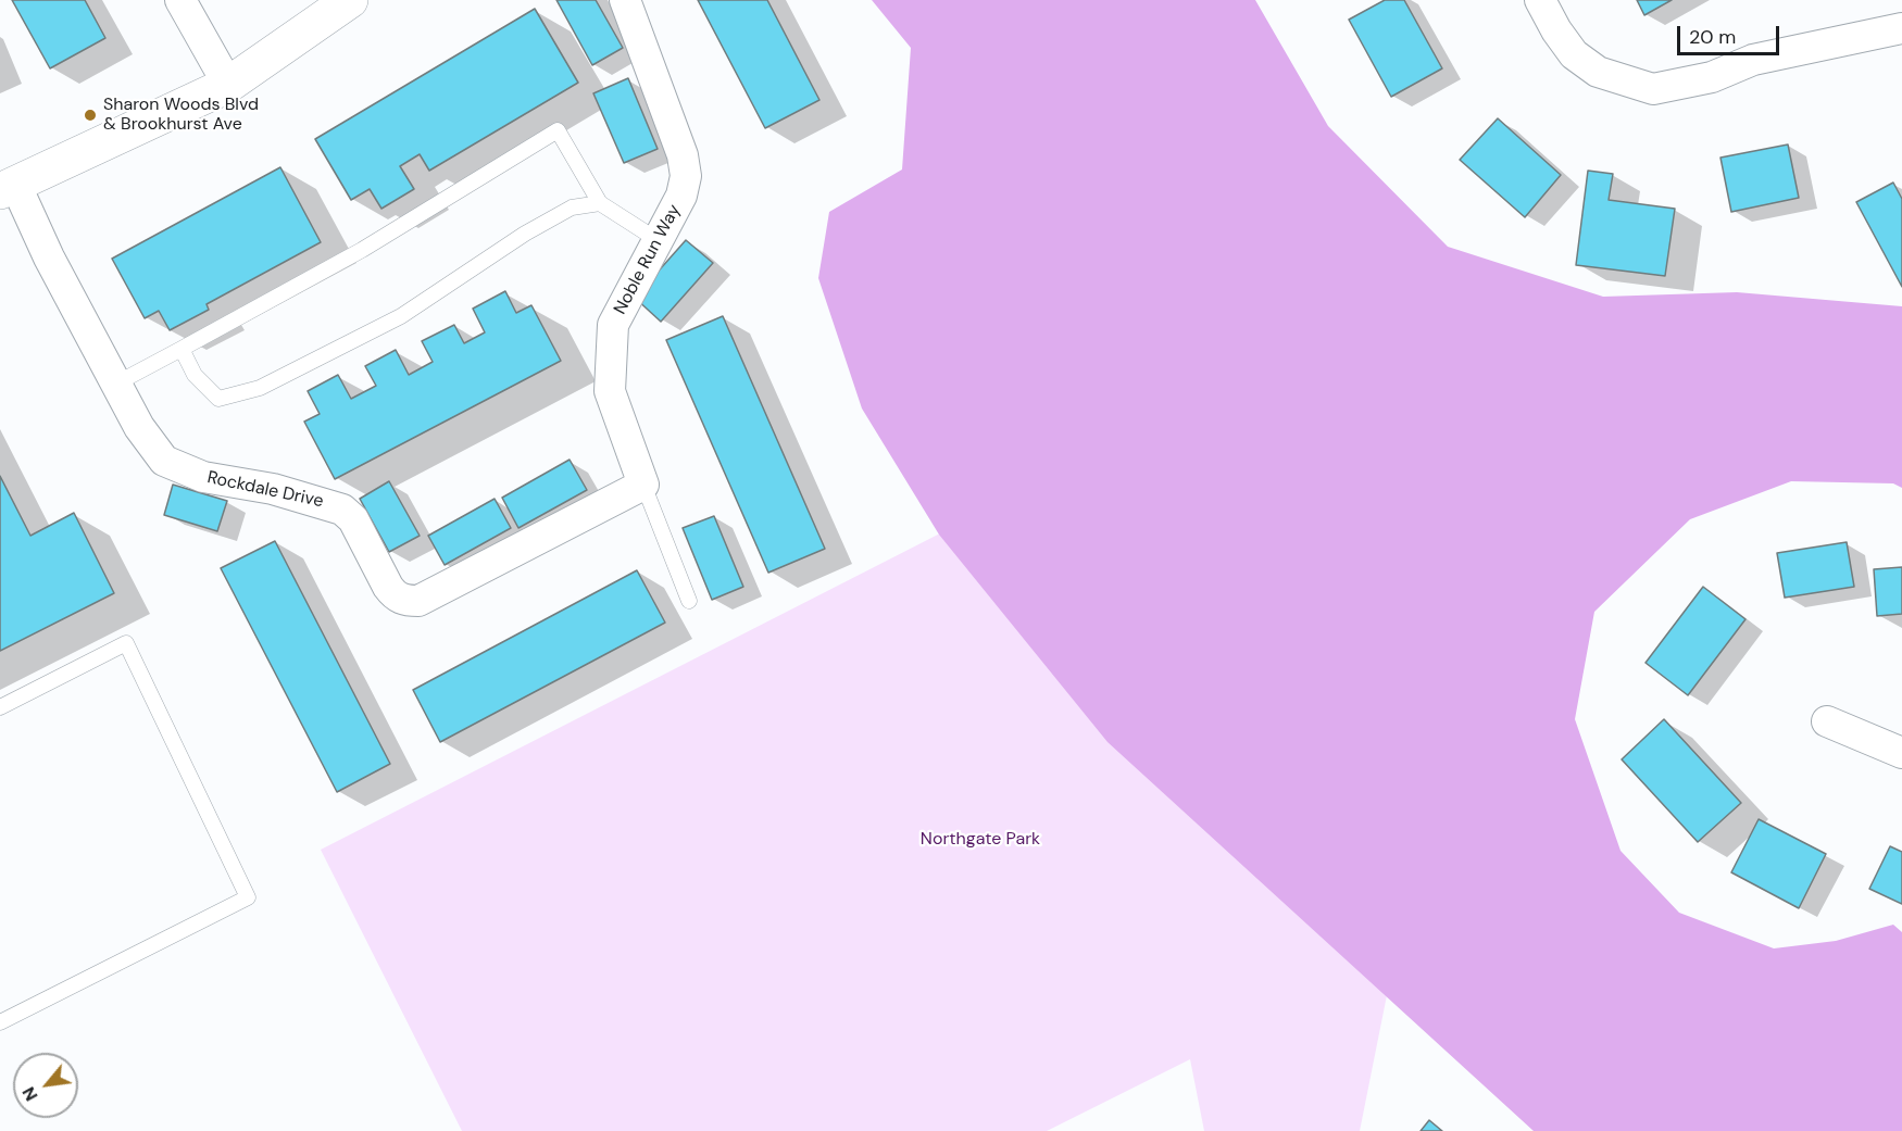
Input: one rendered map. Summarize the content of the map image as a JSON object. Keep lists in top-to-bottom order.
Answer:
{
  "streets": {
    "street": ["Noble Run Way", "Rockdale Drive"]
  },
  "crossings": [
    ["Noble Run Way", "Rockdale Drive"]
  ],
  "parks": ["Northgate Park"],
  "places": ["Sharon Woods Blvd & Brookhurst Ave"],
  "scale_bar": "20 m",
  "north": "bottom left"
}
